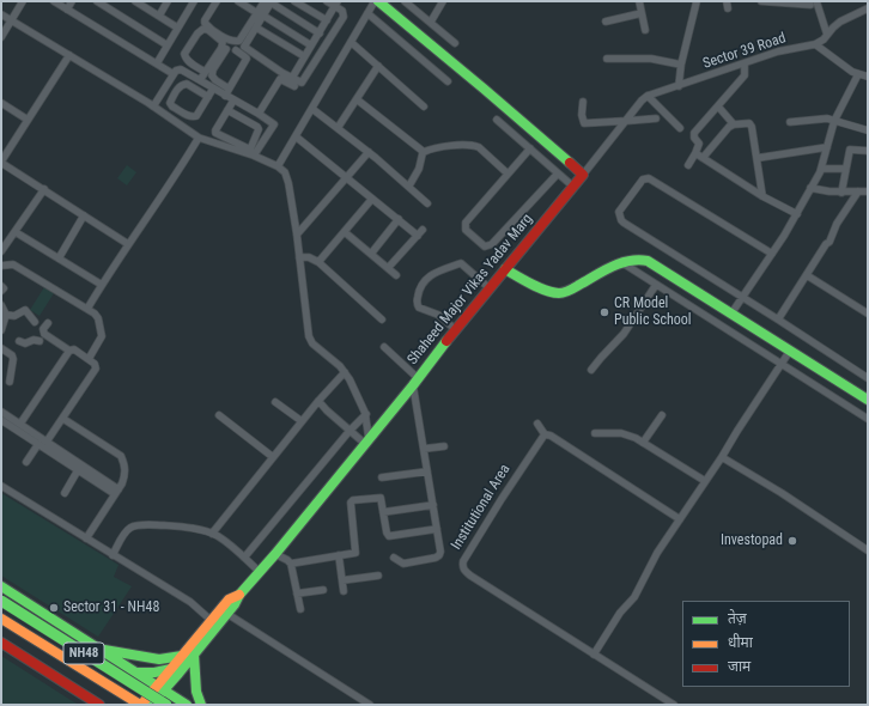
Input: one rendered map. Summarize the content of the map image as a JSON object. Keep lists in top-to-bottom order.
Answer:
{
  "streets": {
    "main road": ["Shaheed Major Vikas Yadav Marg", "NH48"],
    "street": ["Sector 39 Road", "Institutional Area"]
  },
  "crossings": [
    ["Shaheed Major Vikas Yadav Marg", "NH48"]
  ],
  "places": ["CR Model Public School", "Investopad", "Sector 31 - NH48"],
  "legend": ["तेज़", "धीमा", "जाम"]
}
